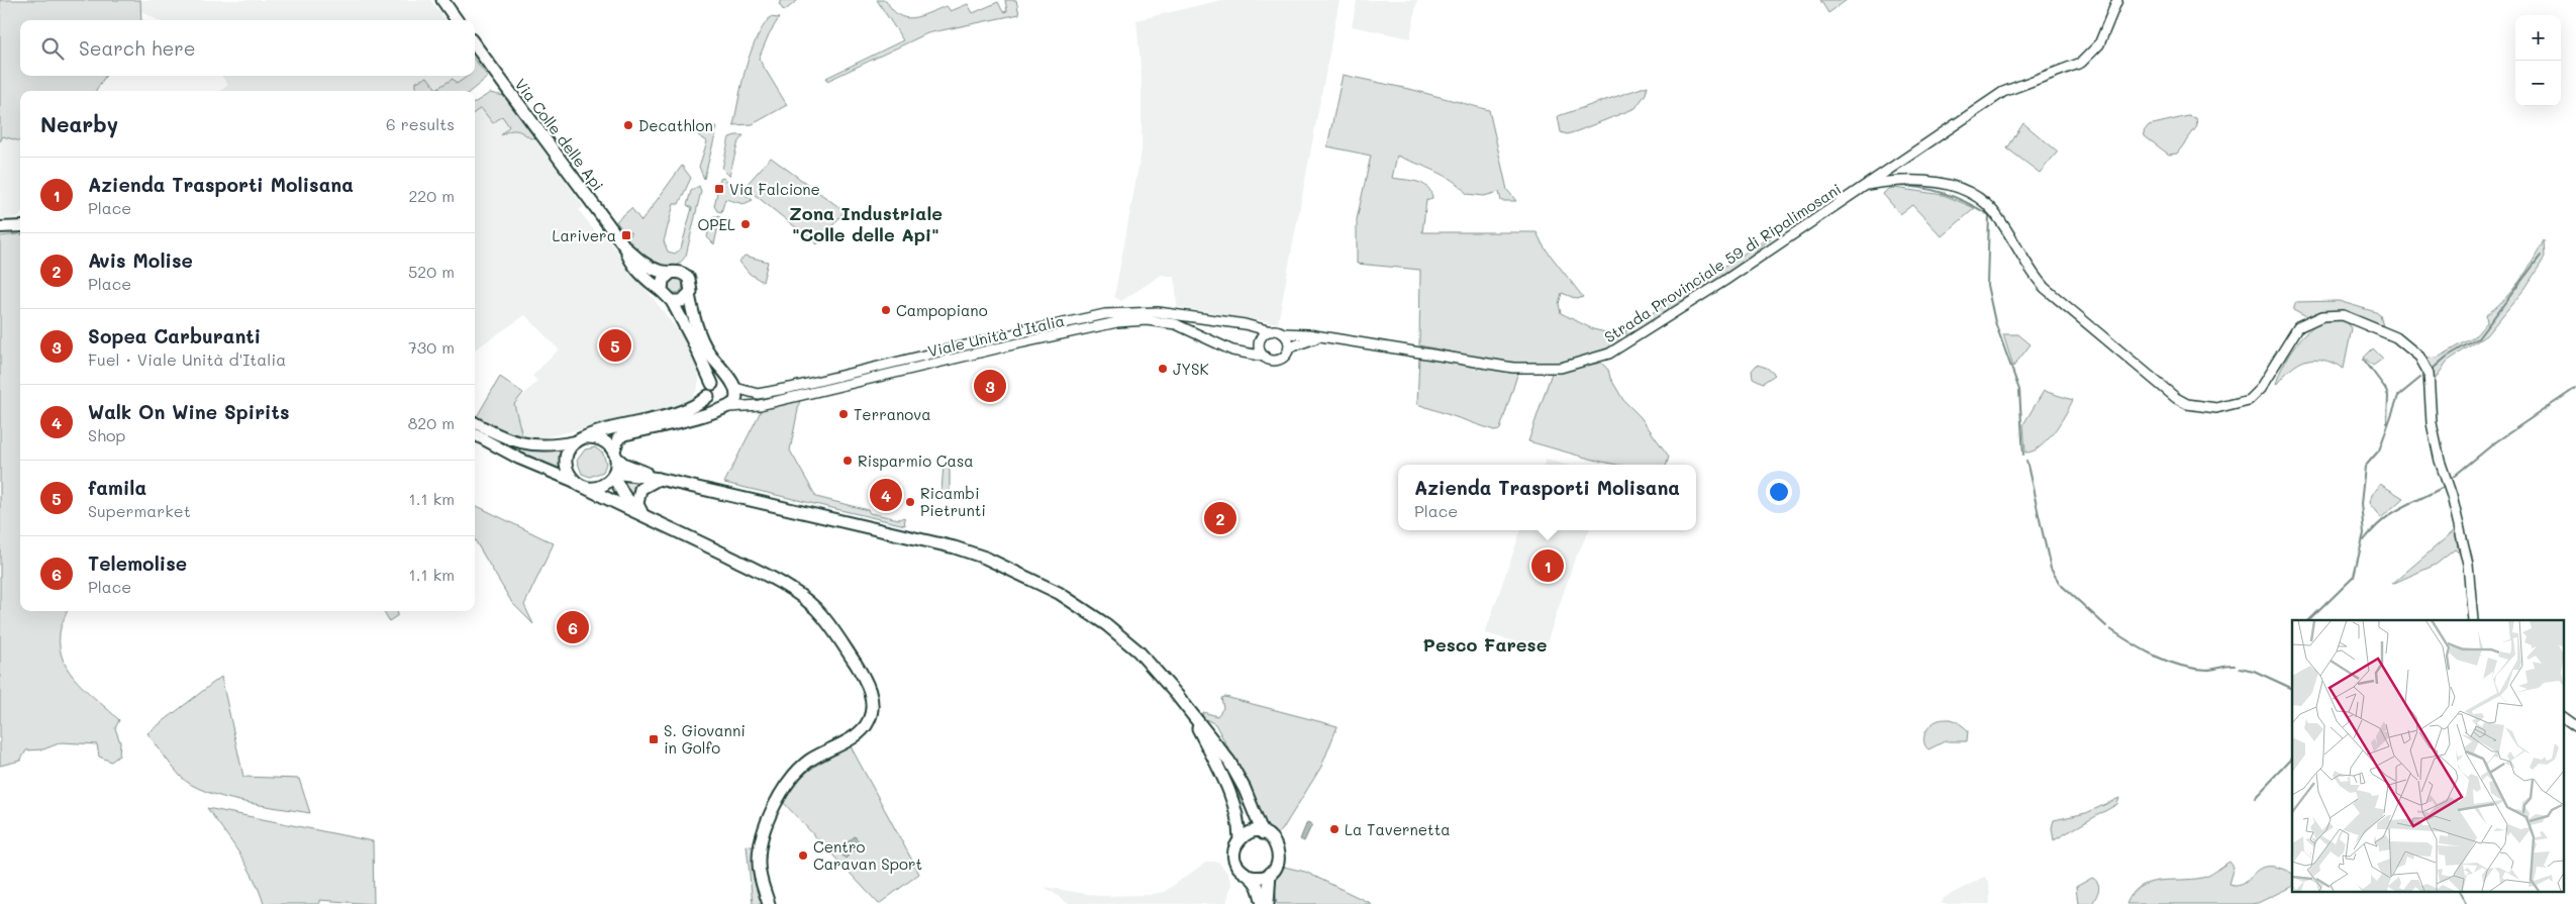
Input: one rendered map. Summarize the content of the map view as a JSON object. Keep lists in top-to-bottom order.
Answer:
{
  "streets": {
    "main road": ["Via Colle delle Api"],
    "street": ["Strada Provinciale 59 di Ripalimosani", "Viale Unità d'Italia"]
  },
  "crossings": [
    ["Strada Provinciale 59 di Ripalimosani", "Viale Unità d'Italia"]
  ],
  "districts": ["Zona Industriale \"Colle delle Api\"", "Pesco Farese"],
  "places": {
    "other": [
      "Decathlon",
      "OPEL",
      "Campopiano",
      "JYSK",
      "Terranova",
      "Risparmio Casa",
      "Ricambi Pietrunti",
      "La Tavernetta",
      "Centro Caravan Sport"
    ],
    "transit": ["Via Falcione", "Larivera", "S. Giovanni in Golfo"]
  },
  "page": {
    "map_buttons": ["+", "−"],
    "search": "Search here",
    "heading": ["Nearby", "6 results"],
    "list": [
      {
        "mark": "1",
        "name": "Azienda Trasporti Molisana",
        "note": "Place",
        "value": "220 m"
      },
      {
        "mark": "2",
        "name": "Avis Molise",
        "note": "Place",
        "value": "520 m"
      },
      {
        "mark": "3",
        "name": "Sopea Carburanti",
        "note": "Fuel · Viale Unità d'Italia",
        "value": "730 m"
      },
      {
        "mark": "4",
        "name": "Walk On Wine Spirits",
        "note": "Shop",
        "value": "820 m"
      },
      {
        "mark": "5",
        "name": "famila",
        "note": "Supermarket",
        "value": "1.1 km"
      },
      {
        "mark": "6",
        "name": "Telemolise",
        "note": "Place",
        "value": "1.1 km"
      }
    ],
    "pins": [
      "5",
      "3",
      "4",
      "2",
      "1",
      "6"
    ],
    "popup": ["Azienda Trasporti Molisana", "Place"]
  }
}
